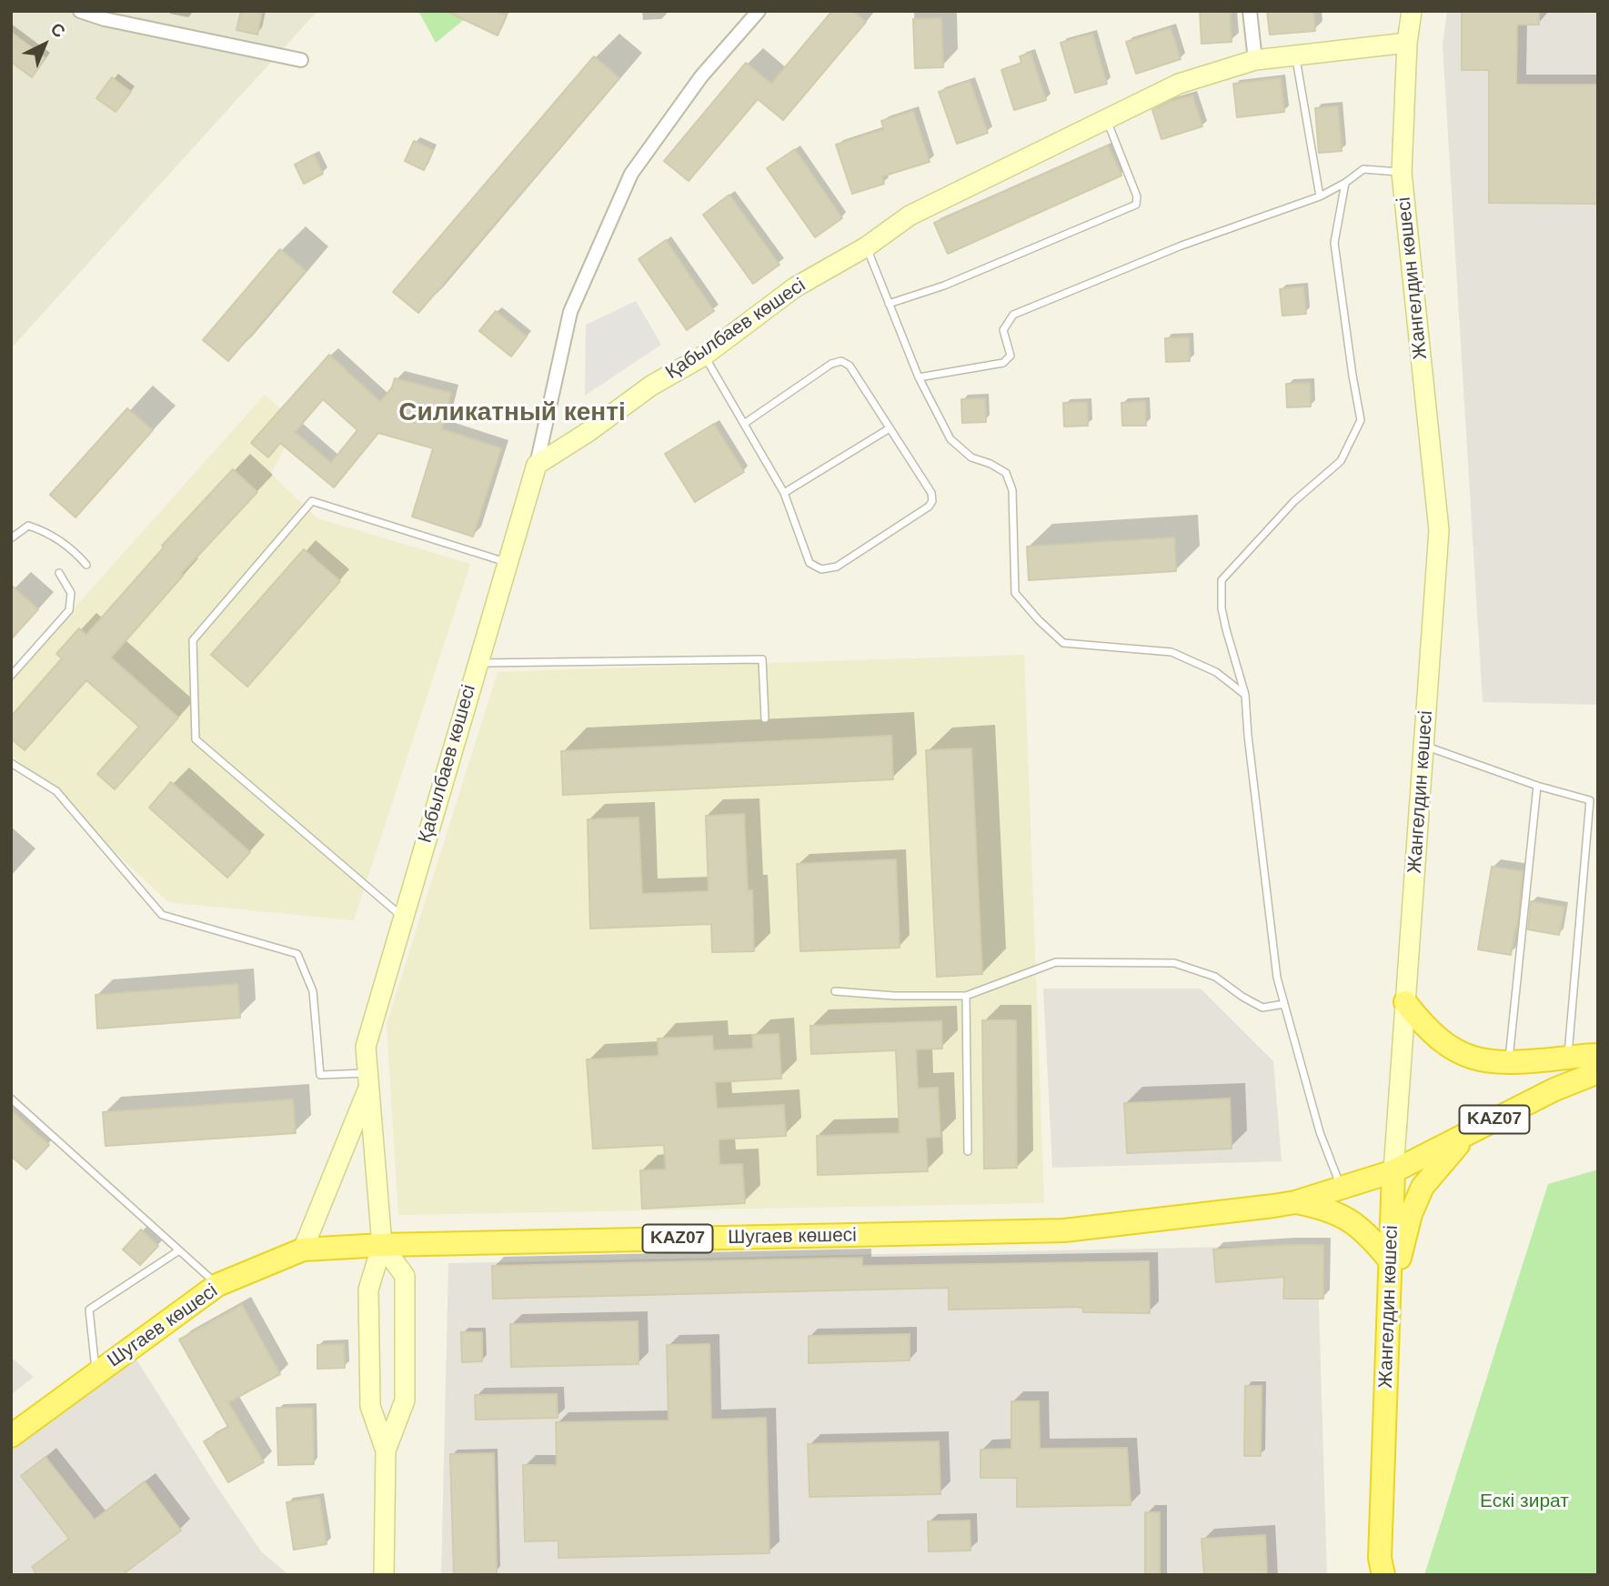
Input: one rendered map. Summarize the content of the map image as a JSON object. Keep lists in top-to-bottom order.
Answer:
{
  "streets": {
    "highway": ["Жангелдин көшесі", "KAZ07", "Шугаев көшесі"],
    "main road": ["Қабылбаев көшесі"]
  },
  "crossings": [
    ["Жангелдин көшесі", "Қабылбаев көшесі"],
    ["Жангелдин көшесі", "KAZ07"],
    ["Жангелдин көшесі", "Шугаев көшесі"],
    ["Қабылбаев көшесі", "Шугаев көшесі"],
    ["KAZ07", "Шугаев көшесі"]
  ],
  "districts": ["Силикатный кенті"],
  "parks": ["Ескі зират"],
  "north": "top right"
}
